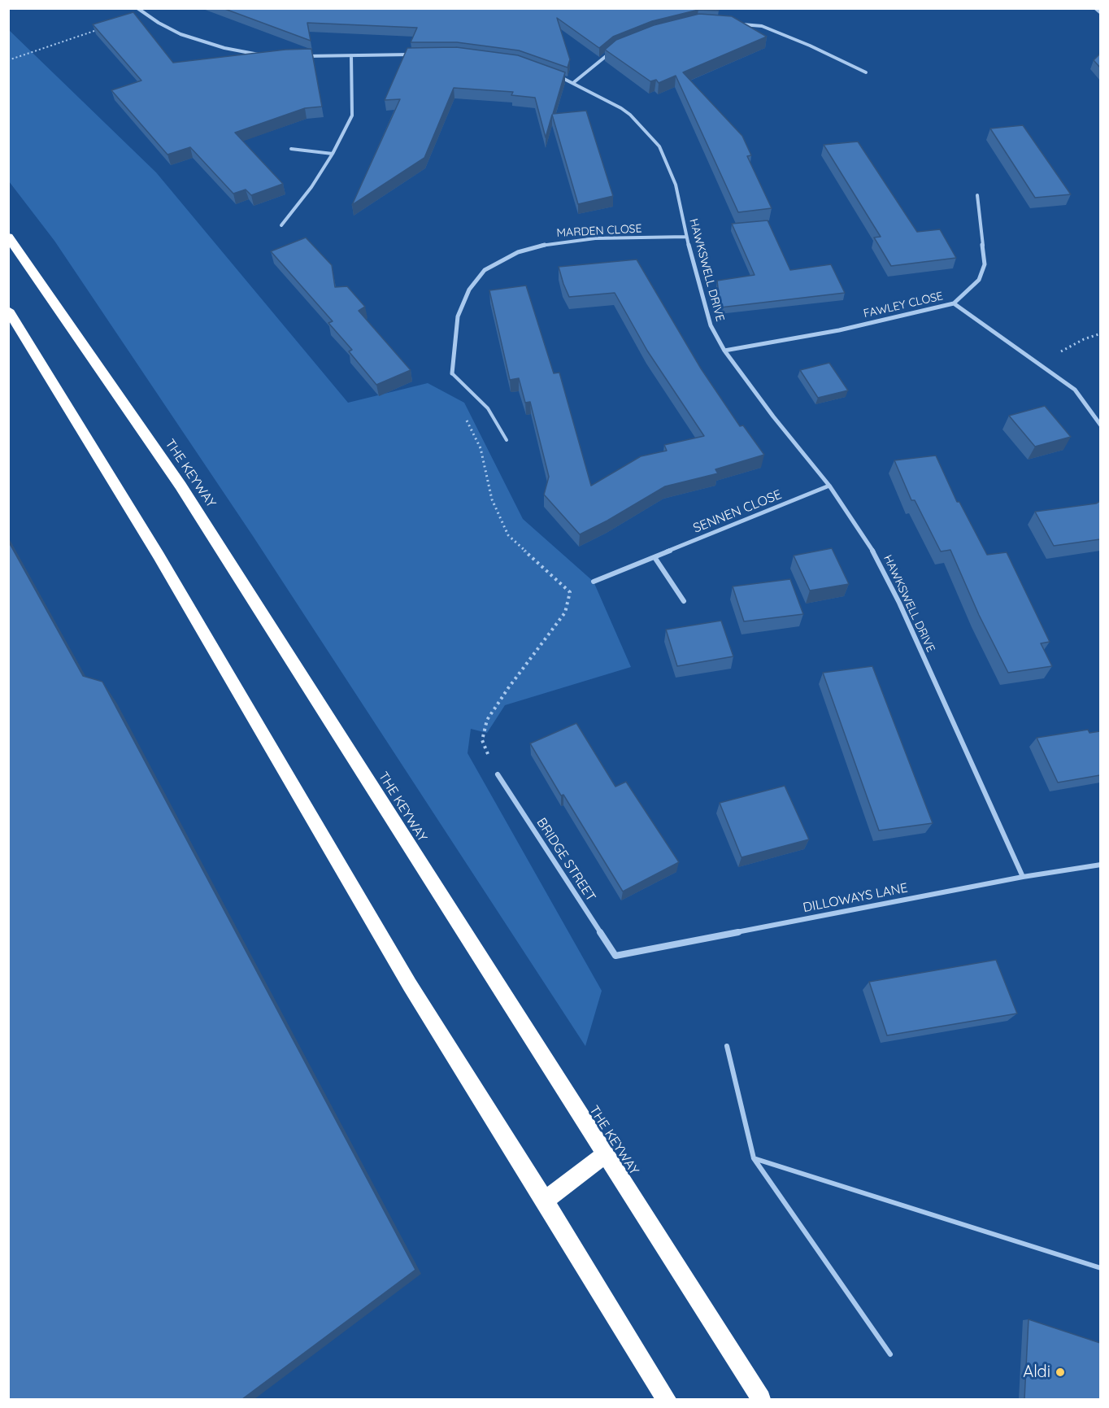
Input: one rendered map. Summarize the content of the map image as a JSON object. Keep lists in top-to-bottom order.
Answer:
{
  "streets": {
    "highway": ["THE KEYWAY"],
    "street": [
      "MARDEN CLOSE",
      "HAWKSWELL DRIVE",
      "FAWLEY CLOSE",
      "SENNEN CLOSE",
      "BRIDGE STREET",
      "DILLOWAYS LANE"
    ]
  },
  "crossings": [
    ["MARDEN CLOSE", "HAWKSWELL DRIVE"],
    ["HAWKSWELL DRIVE", "FAWLEY CLOSE"],
    ["HAWKSWELL DRIVE", "SENNEN CLOSE"],
    ["HAWKSWELL DRIVE", "DILLOWAYS LANE"],
    ["BRIDGE STREET", "DILLOWAYS LANE"]
  ],
  "places": ["Aldi"]
}
